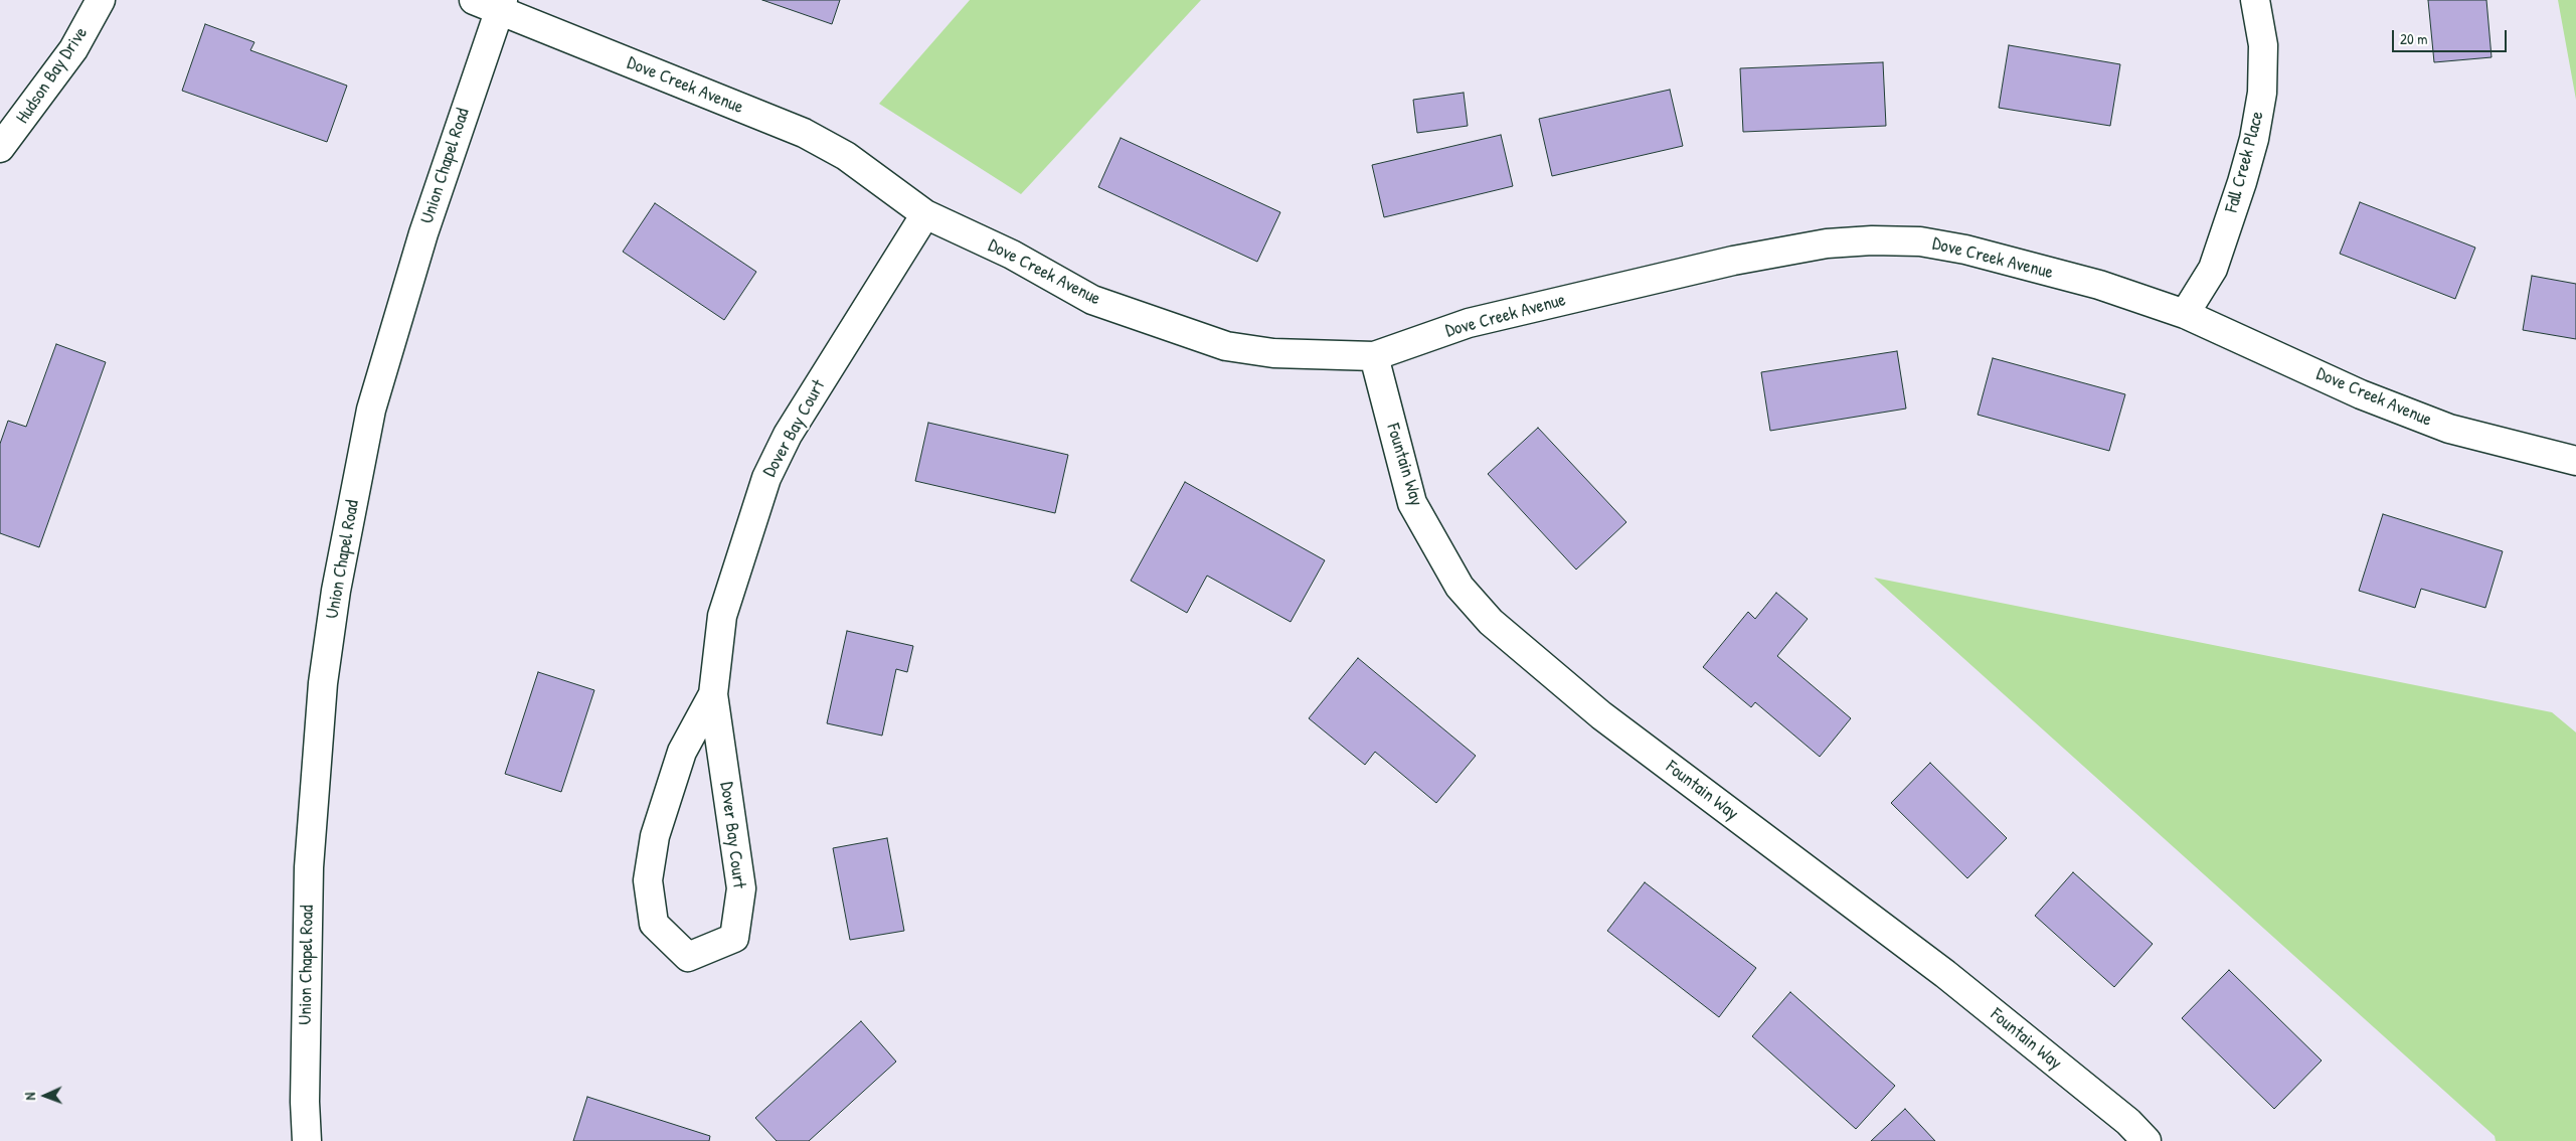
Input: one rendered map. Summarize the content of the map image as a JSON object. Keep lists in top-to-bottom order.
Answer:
{
  "streets": {
    "street": [
      "Hudson Bay Drive",
      "Dove Creek Avenue",
      "Fall Creek Place",
      "Union Chapel Road",
      "Dover Bay Court",
      "Fountain Way"
    ]
  },
  "crossings": [
    ["Dove Creek Avenue", "Fall Creek Place"],
    ["Dove Creek Avenue", "Union Chapel Road"],
    ["Dove Creek Avenue", "Dover Bay Court"],
    ["Dove Creek Avenue", "Fountain Way"]
  ],
  "scale_bar": "20 m",
  "north": "left"
}
